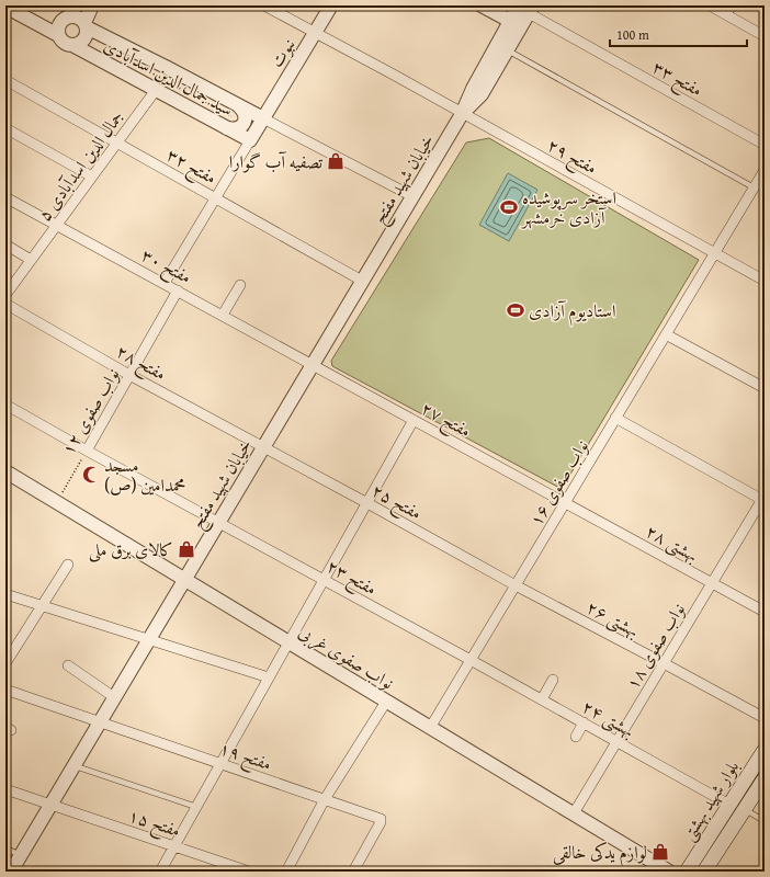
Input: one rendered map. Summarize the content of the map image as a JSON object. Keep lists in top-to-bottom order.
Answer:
{
  "streets": {
    "main road": ["بلوار شهید بهشتی"],
    "street": [
      "نبوت",
      "سید جمال الدین اسدآبادی",
      "مفتح ۳۳",
      "مفتح ۲۹",
      "جمال الدین اسدآبادی ۵",
      "مفتح ۳۲",
      "خیابان شهید مفتح",
      "مفتح ۳۰",
      "مفتح ۲۸",
      "نواب صفوی ۱۲",
      "مفتح ۲۷",
      "نواب صفوی ۱۶",
      "مفتح ۲۵",
      "بهشتی ۲۸",
      "مفتح ۲۳",
      "بهشتی ۲۶",
      "نواب صفوی ۱۸",
      "نواب صفوی غربی",
      "بهشتی ۲۴",
      "مفتح ۱۹",
      "مفتح ۱۵"
    ]
  },
  "crossings": [
    ["نبوت", "سید جمال الدین اسدآبادی"],
    ["نبوت", "مفتح ۲۹"],
    ["سید جمال الدین اسدآبادی", "جمال الدین اسدآبادی ۵"],
    ["مفتح ۳۳", "خیابان شهید مفتح"],
    ["مفتح ۲۹", "خیابان شهید مفتح"],
    ["مفتح ۲۹", "نواب صفوی ۱۶"],
    ["جمال الدین اسدآبادی ۵", "مفتح ۳۲"],
    ["جمال الدین اسدآبادی ۵", "مفتح ۳۰"],
    ["مفتح ۳۲", "خیابان شهید مفتح"],
    ["خیابان شهید مفتح", "مفتح ۳۰"],
    ["خیابان شهید مفتح", "مفتح ۲۸"],
    ["خیابان شهید مفتح", "مفتح ۲۷"],
    ["خیابان شهید مفتح", "مفتح ۲۵"],
    ["خیابان شهید مفتح", "مفتح ۲۳"],
    ["خیابان شهید مفتح", "نواب صفوی غربی"],
    ["خیابان شهید مفتح", "مفتح ۱۹"],
    ["خیابان شهید مفتح", "مفتح ۱۵"],
    ["مفتح ۳۰", "نواب صفوی ۱۲"],
    ["مفتح ۳۰", "مفتح ۲۷"],
    ["مفتح ۲۸", "نواب صفوی ۱۲"],
    ["مفتح ۲۸", "مفتح ۲۵"],
    ["نواب صفوی ۱۲", "مفتح ۲۳"],
    ["نواب صفوی ۱۲", "نواب صفوی غربی"],
    ["مفتح ۲۷", "نواب صفوی ۱۶"],
    ["مفتح ۲۷", "بهشتی ۲۸"],
    ["نواب صفوی ۱۶", "مفتح ۲۵"],
    ["نواب صفوی ۱۶", "بهشتی ۲۸"],
    ["نواب صفوی ۱۶", "مفتح ۲۳"],
    ["نواب صفوی ۱۶", "بهشتی ۲۶"],
    ["نواب صفوی ۱۶", "نواب صفوی غربی"],
    ["نواب صفوی ۱۶", "بهشتی ۲۴"],
    ["مفتح ۲۵", "بهشتی ۲۶"],
    ["بهشتی ۲۸", "نواب صفوی ۱۸"],
    ["مفتح ۲۳", "بهشتی ۲۴"],
    ["بهشتی ۲۶", "نواب صفوی ۱۸"],
    ["نواب صفوی ۱۸", "نواب صفوی غربی"],
    ["نواب صفوی ۱۸", "بهشتی ۲۴"],
    ["بهشتی ۲۴", "بلوار شهید بهشتی"]
  ],
  "places": {
    "shop": ["تصفیه آب گوارا", "کالای برق ملی", "لوازم یدکی خالقی"],
    "sports": ["استخر سرپوشیده آزادی خرمشهر", "استادیوم آزادی"],
    "mosque": ["مسجد محمدامین (ص)"]
  },
  "scale_bar": "100 m"
}
